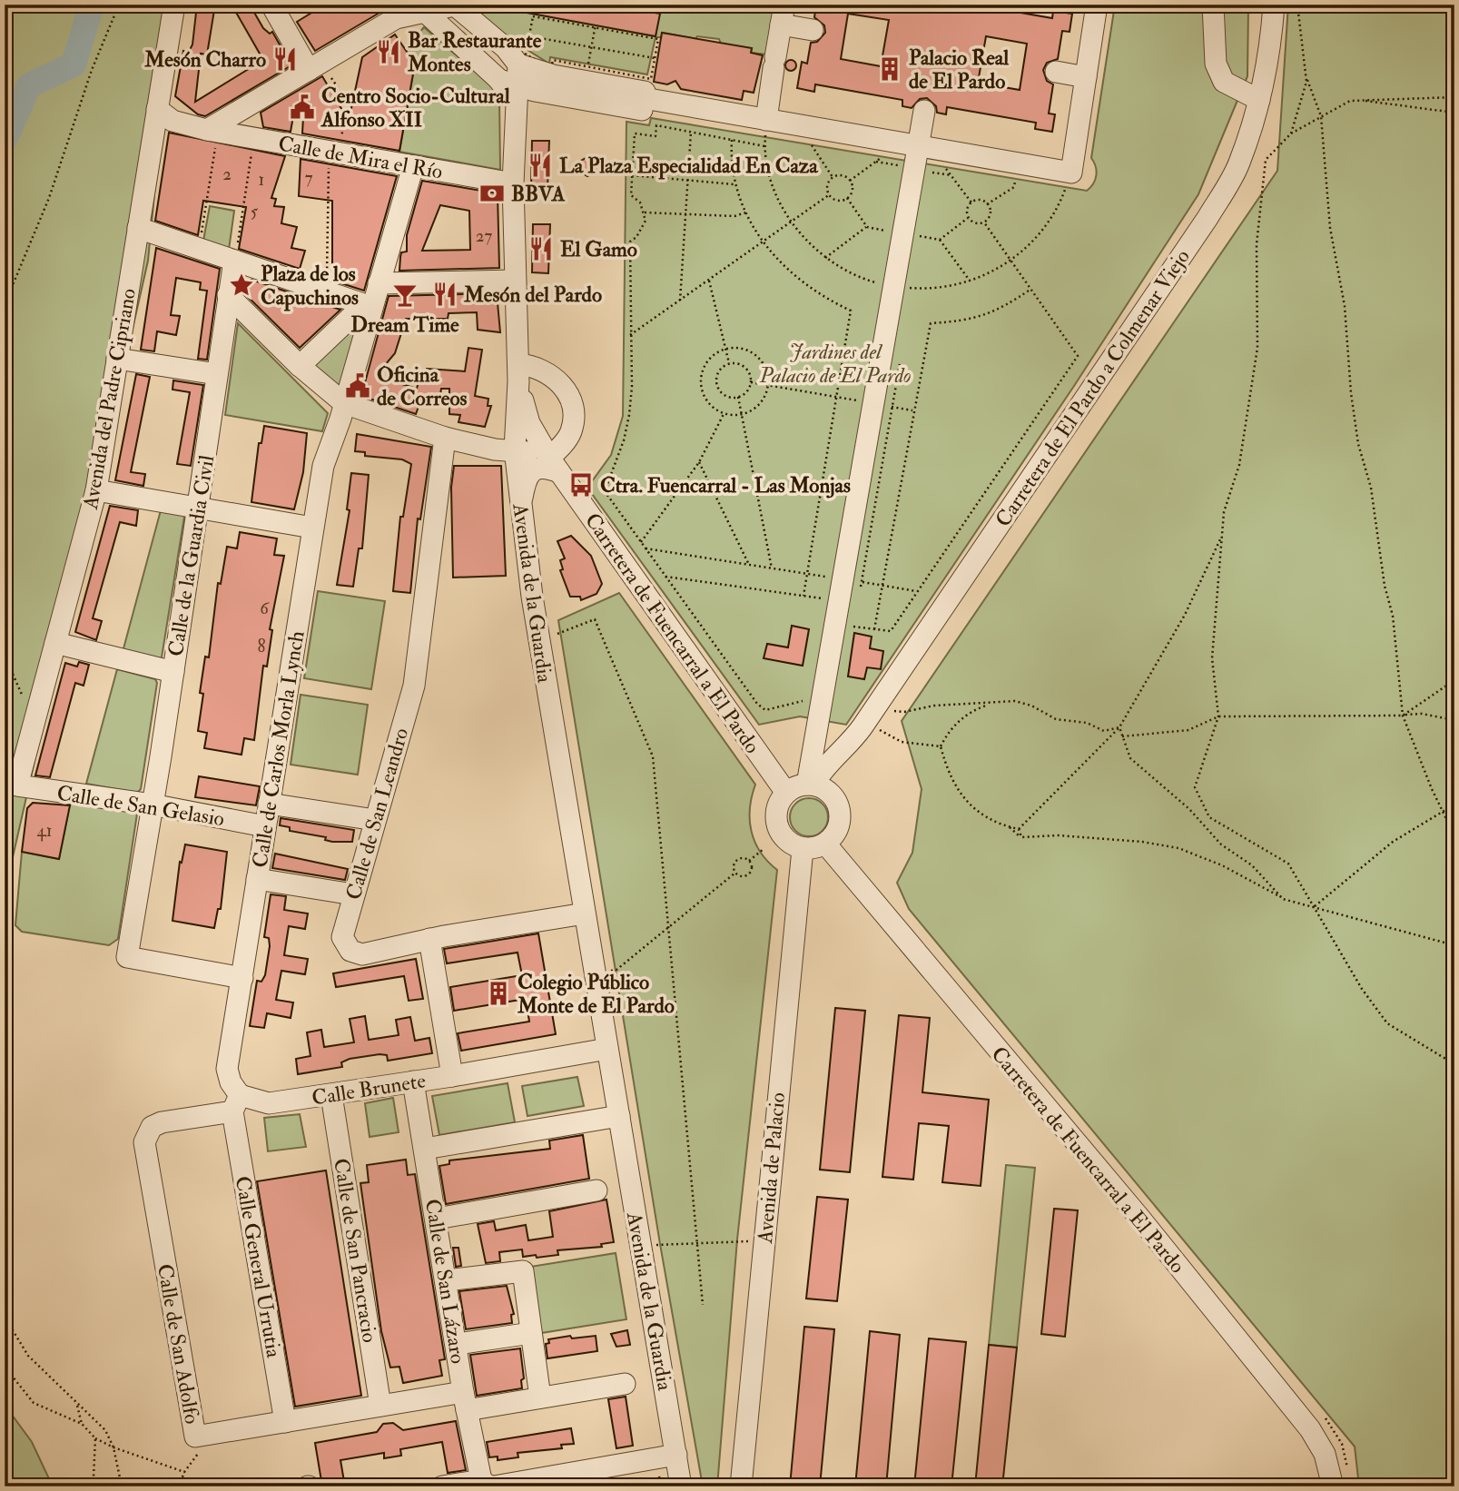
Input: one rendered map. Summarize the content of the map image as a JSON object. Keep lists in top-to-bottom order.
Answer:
{
  "streets": {
    "street": [
      "Calle de Mira el Río",
      "Carretera de El Pardo a Colmenar Viejo",
      "Avenida del Padre Cipriano",
      "Calle de la Guardia Civil",
      "Avenida de la Guardia",
      "Carretera de Fuencarral a El Pardo",
      "Calle de Carlos Morla Lynch",
      "Calle de San Gelasio",
      "Calle de San Leandro",
      "Calle Brunete",
      "Avenida de Palacio",
      "Calle de San Pancracio",
      "Calle General Urrutia",
      "Calle de San Lázaro",
      "Calle de San Adolfo"
    ]
  },
  "crossings": [
    ["Calle de Mira el Río", "Avenida del Padre Cipriano"],
    ["Calle de Mira el Río", "Avenida de la Guardia"],
    ["Calle de Mira el Río", "Calle de Carlos Morla Lynch"],
    ["Avenida del Padre Cipriano", "Calle de San Gelasio"],
    ["Calle de la Guardia Civil", "Calle de Carlos Morla Lynch"],
    ["Calle de la Guardia Civil", "Calle de San Gelasio"],
    ["Avenida de la Guardia", "Carretera de Fuencarral a El Pardo"],
    ["Avenida de la Guardia", "Calle de San Leandro"],
    ["Avenida de la Guardia", "Calle Brunete"],
    ["Avenida de la Guardia", "Calle de San Lázaro"],
    ["Avenida de la Guardia", "Calle de San Adolfo"],
    ["Carretera de Fuencarral a El Pardo", "Avenida de Palacio"],
    ["Calle de Carlos Morla Lynch", "Calle de San Gelasio"],
    ["Calle de Carlos Morla Lynch", "Calle Brunete"],
    ["Calle de Carlos Morla Lynch", "Calle General Urrutia"],
    ["Calle Brunete", "Calle de San Pancracio"],
    ["Calle Brunete", "Calle General Urrutia"],
    ["Calle Brunete", "Calle de San Lázaro"],
    ["Calle Brunete", "Calle de San Adolfo"],
    ["Calle de San Pancracio", "Calle de San Adolfo"],
    ["Calle General Urrutia", "Calle de San Adolfo"],
    ["Calle de San Lázaro", "Calle de San Adolfo"]
  ],
  "parks": ["Jardines del Palacio de El Pardo"],
  "places": {
    "restaurant": [
      "Bar Restaurante Montes",
      "Mesón Charro",
      "La Plaza Especialidad En Caza",
      "El Gamo",
      "Mesón del Pardo"
    ],
    "building": ["Palacio Real de El Pardo", "Colegio Público Monte de El Pardo"],
    "public building": ["Centro Socio-Cultural Alfonso XII", "Oficina de Correos"],
    "bank": ["BBVA"],
    "place": ["Plaza de los Capuchinos"],
    "bar": ["Dream Time"],
    "bus stop": ["Ctra. Fuencarral - Las Monjas"]
  },
  "house_numbers": [
    "2",
    "7",
    "1",
    "5",
    "27",
    "6",
    "8",
    "41"
  ]
}
